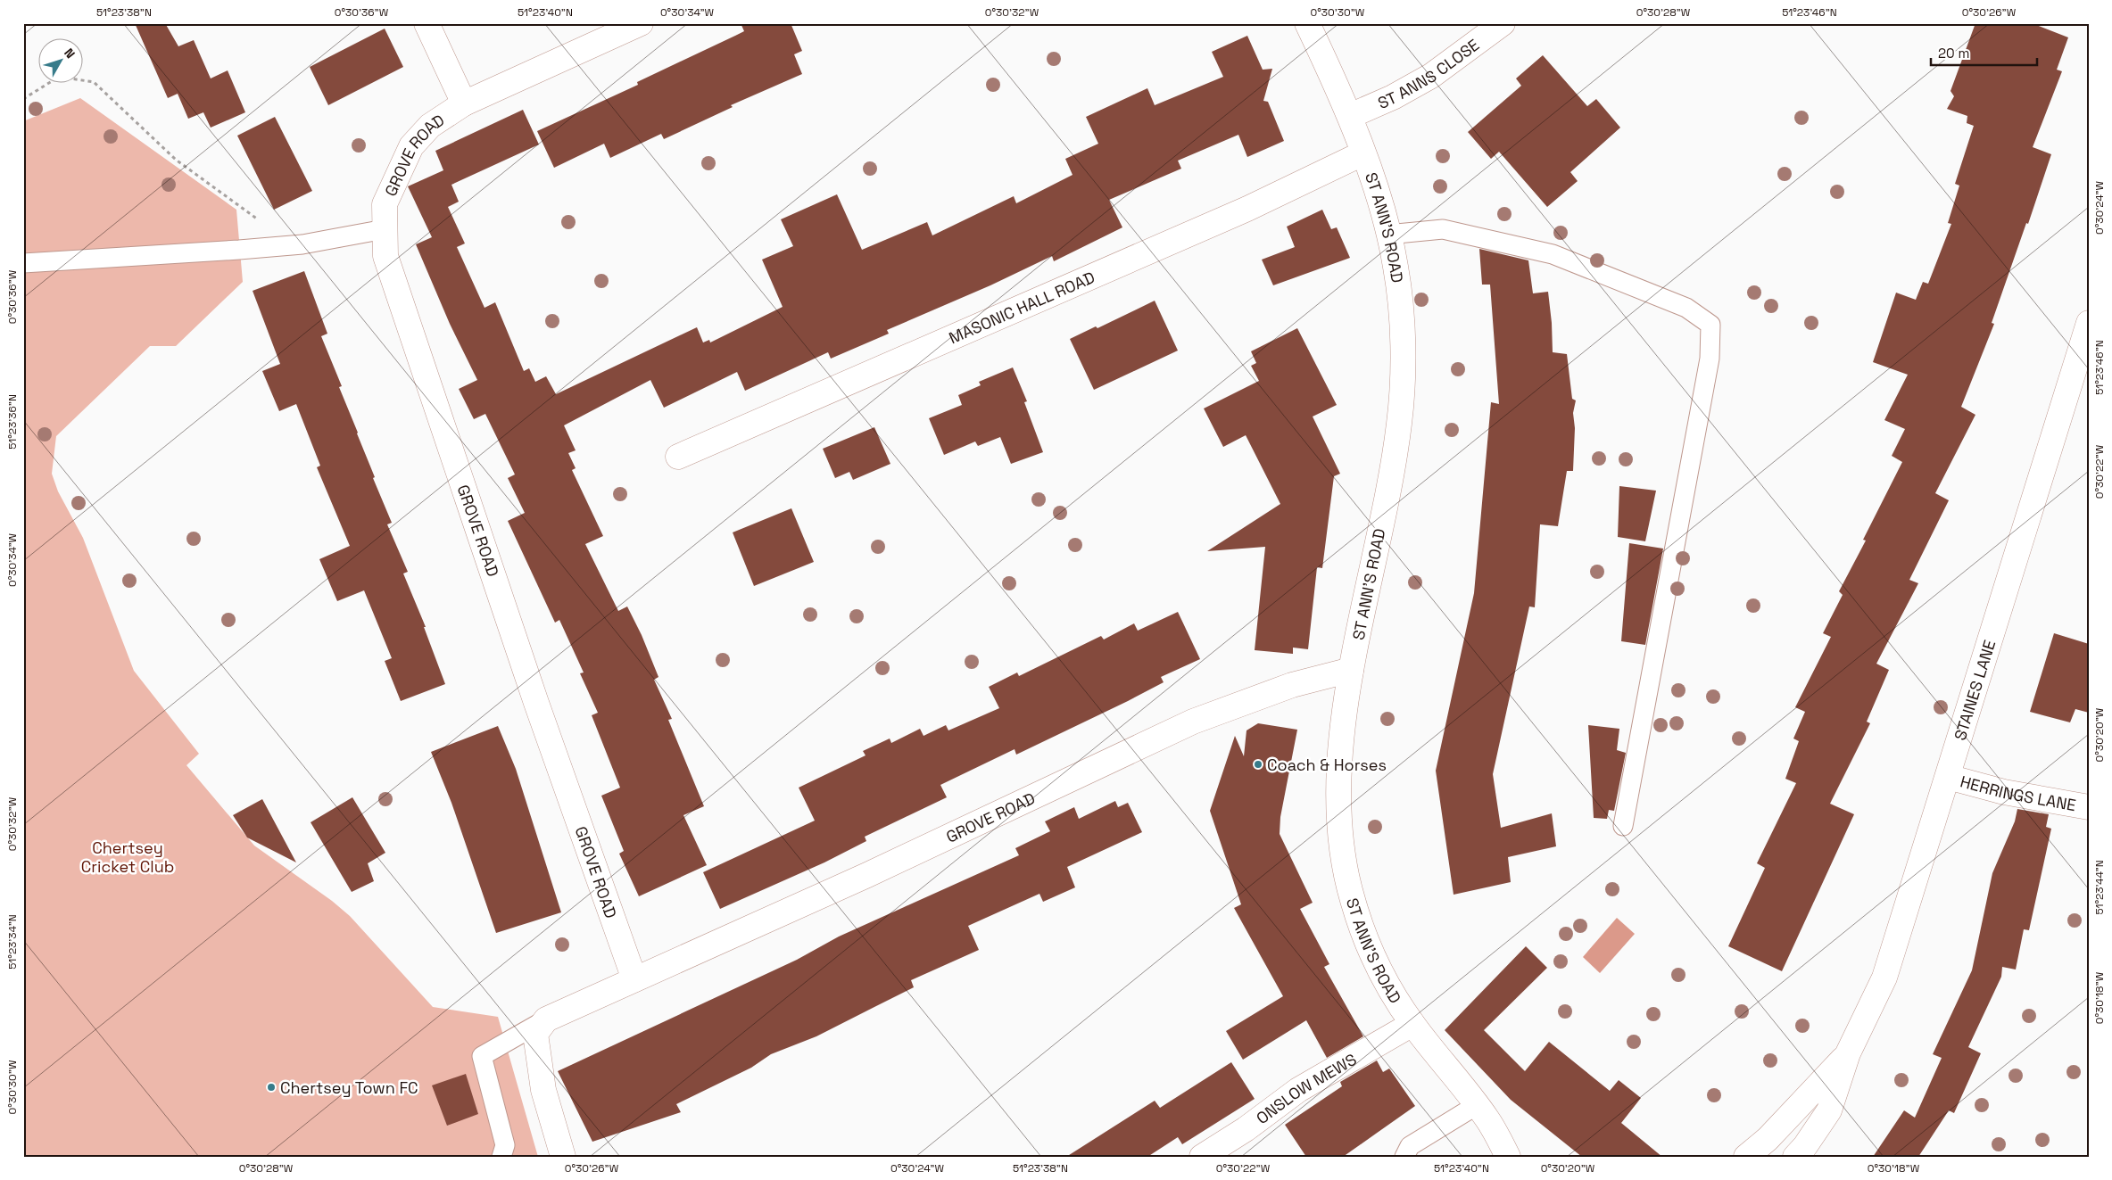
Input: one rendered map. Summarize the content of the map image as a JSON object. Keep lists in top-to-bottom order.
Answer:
{
  "streets": {
    "street": [
      "ST ANNS CLOSE",
      "GROVE ROAD",
      "ST ANN'S ROAD",
      "MASONIC HALL ROAD",
      "STAINES LANE",
      "HERRINGS LANE",
      "ONSLOW MEWS"
    ]
  },
  "crossings": [
    ["ST ANNS CLOSE", "ST ANN'S ROAD"],
    ["GROVE ROAD", "ST ANN'S ROAD"],
    ["ST ANN'S ROAD", "MASONIC HALL ROAD"],
    ["ST ANN'S ROAD", "ONSLOW MEWS"],
    ["STAINES LANE", "HERRINGS LANE"]
  ],
  "parks": ["Chertsey Cricket Club"],
  "places": ["Coach & Horses", "Chertsey Town FC"],
  "scale_bar": "20 m",
  "north": "top right",
  "coordinates": [
    "51°23'38\"N",
    "0°30'36\"W",
    "51°23'40\"N",
    "0°30'34\"W",
    "0°30'32\"W",
    "0°30'30\"W",
    "0°30'28\"W",
    "51°23'46\"N",
    "0°30'26\"W",
    "0°30'24\"W",
    "51°23'36\"N",
    "0°30'22\"W",
    "0°30'20\"W",
    "51°23'44\"N",
    "51°23'34\"N",
    "0°30'18\"W"
  ]
}
